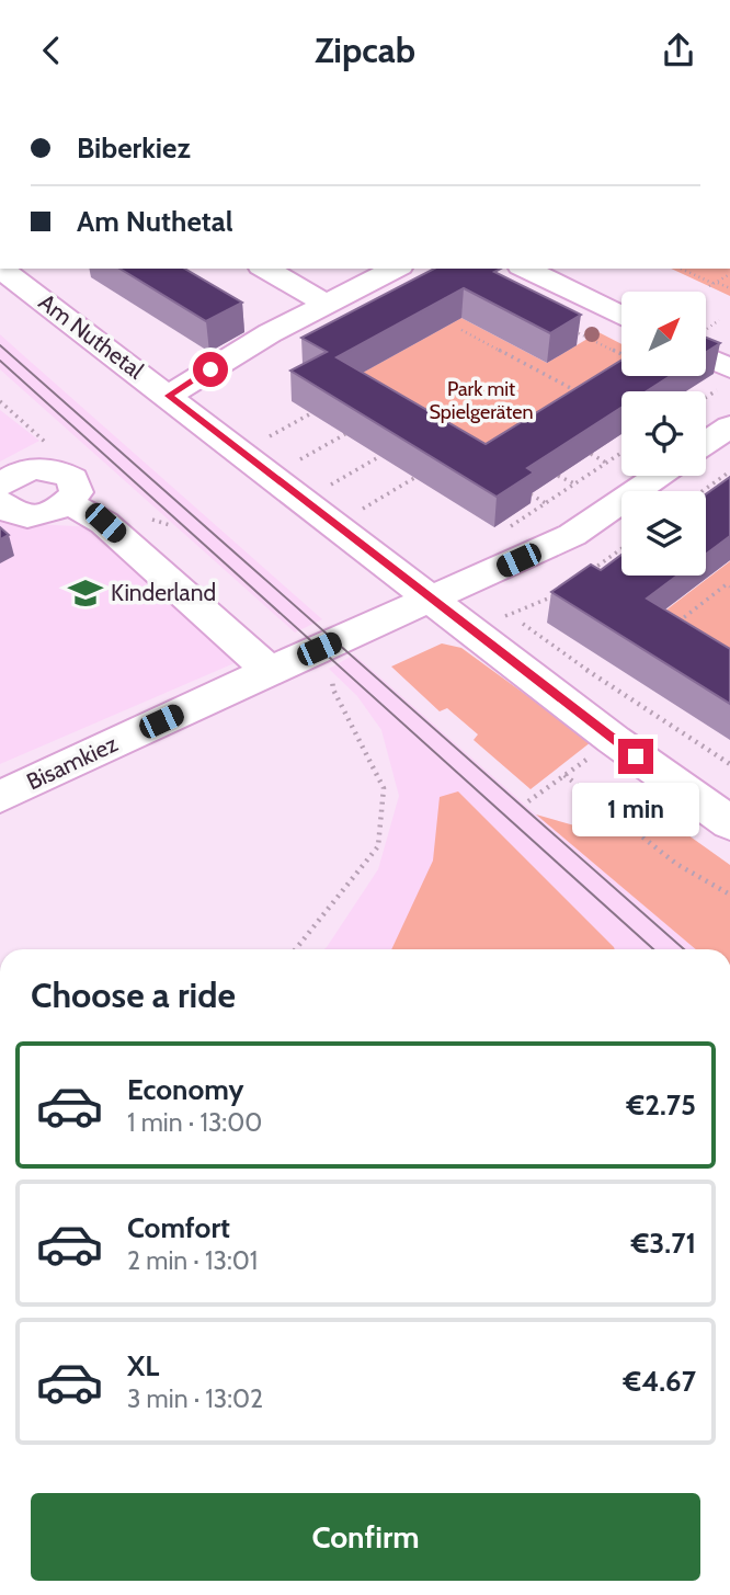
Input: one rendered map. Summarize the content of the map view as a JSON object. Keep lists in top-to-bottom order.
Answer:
{
  "streets": {
    "street": ["Am Nuthetal", "Bisamkiez"]
  },
  "crossings": [
    ["Am Nuthetal", "Bisamkiez"]
  ],
  "parks": ["Park mit Spielgeräten"],
  "places": {
    "school or university": ["Kinderland"]
  },
  "north": "top right",
  "page": {
    "header": "Zipcab",
    "banner": ["Biberkiez", "Am Nuthetal"],
    "bubble": "1 min",
    "heading": "Choose a ride",
    "list": [
      {
        "name": "Economy",
        "note": "1 min · 13:00",
        "value": "€2.75"
      },
      {
        "name": "Comfort",
        "note": "2 min · 13:01",
        "value": "€3.71"
      },
      {
        "name": "XL",
        "note": "3 min · 13:02",
        "value": "€4.67"
      }
    ],
    "buttons": "Confirm"
  }
}
